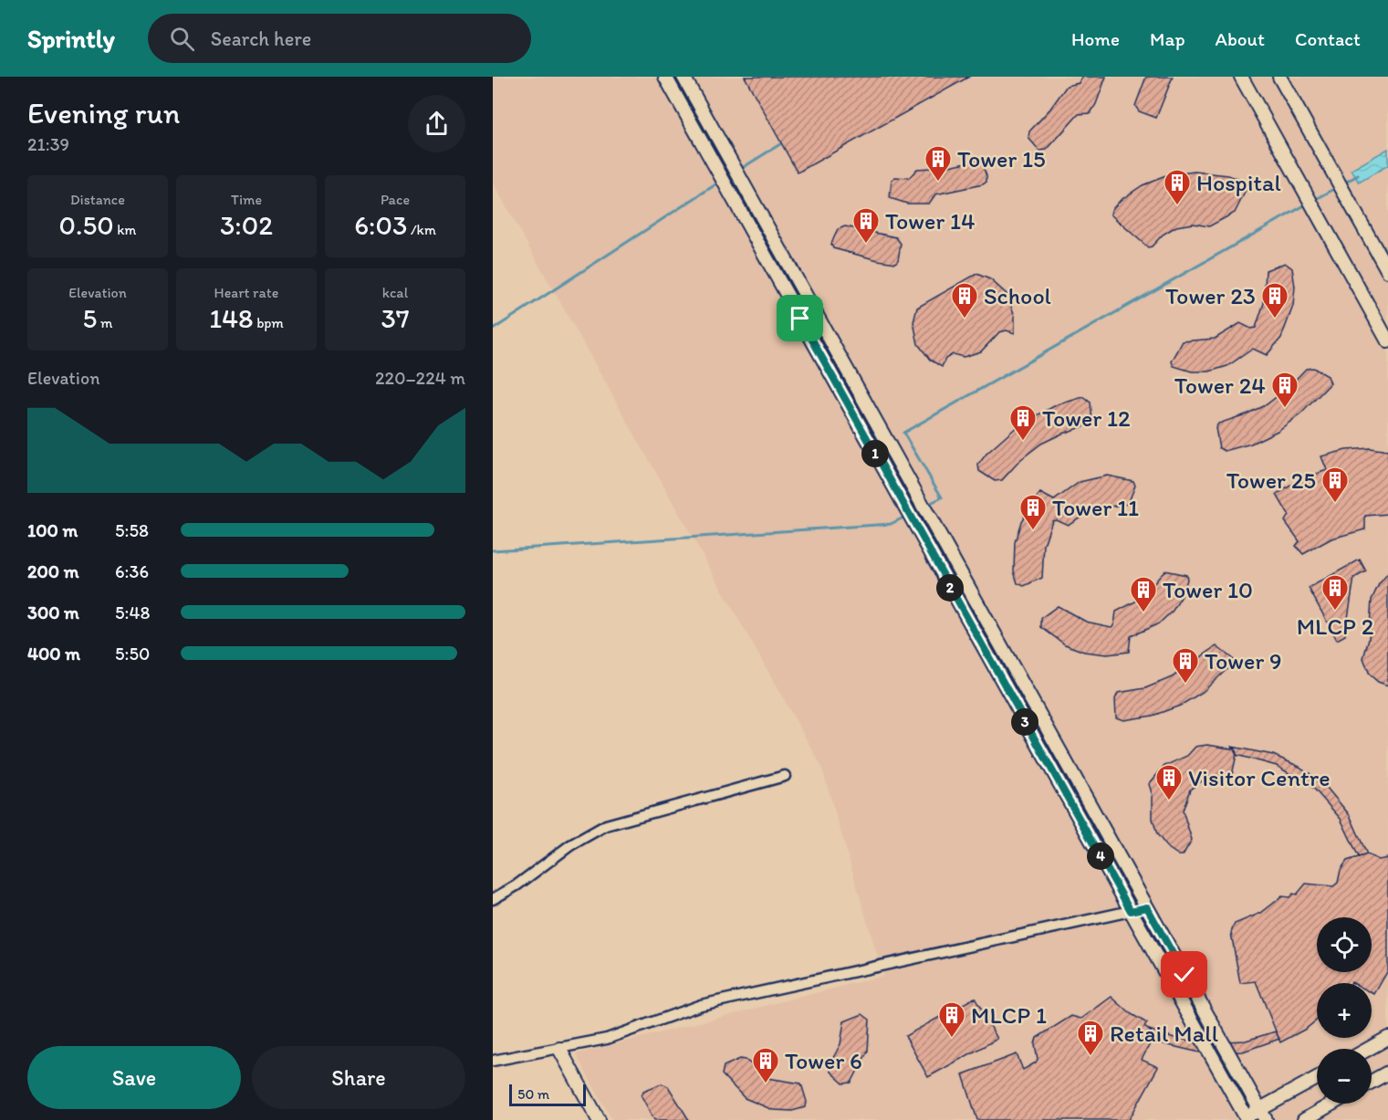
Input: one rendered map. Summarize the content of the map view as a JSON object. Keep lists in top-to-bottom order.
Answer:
{
  "places": {
    "building": [
      "Tower 15",
      "Hospital",
      "Tower 14",
      "School",
      "Tower 23",
      "Tower 24",
      "Tower 12",
      "Tower 25",
      "Tower 11",
      "MLCP 2",
      "Tower 10",
      "Tower 9",
      "Visitor Centre",
      "MLCP 1",
      "Retail Mall",
      "Tower 6"
    ]
  },
  "scale_bar": "50 m",
  "page": {
    "header": "Sprintly",
    "search": "Search here",
    "nav": [
      "Home",
      "Map",
      "About",
      "Contact"
    ],
    "heading": ["Evening run", "21:39"],
    "stats": [
      ["Distance", "0.50 km"],
      ["Time", "3:02"],
      ["Pace", "6:03 /km"],
      ["Elevation", "5 m"],
      ["Heart rate", "148 bpm"],
      ["kcal", "37"]
    ],
    "chart": ["Elevation", "220–224 m"],
    "pins": [
      "1",
      "2",
      "3",
      "4"
    ],
    "list": [
      {
        "name": "100 m",
        "note": "5:58"
      },
      {
        "name": "200 m",
        "note": "6:36"
      },
      {
        "name": "300 m",
        "note": "5:48"
      },
      {
        "name": "400 m",
        "note": "5:50"
      }
    ],
    "map_buttons": ["+", "−"],
    "buttons": ["Save", "Share"],
    "scale": "50 m"
  }
}
